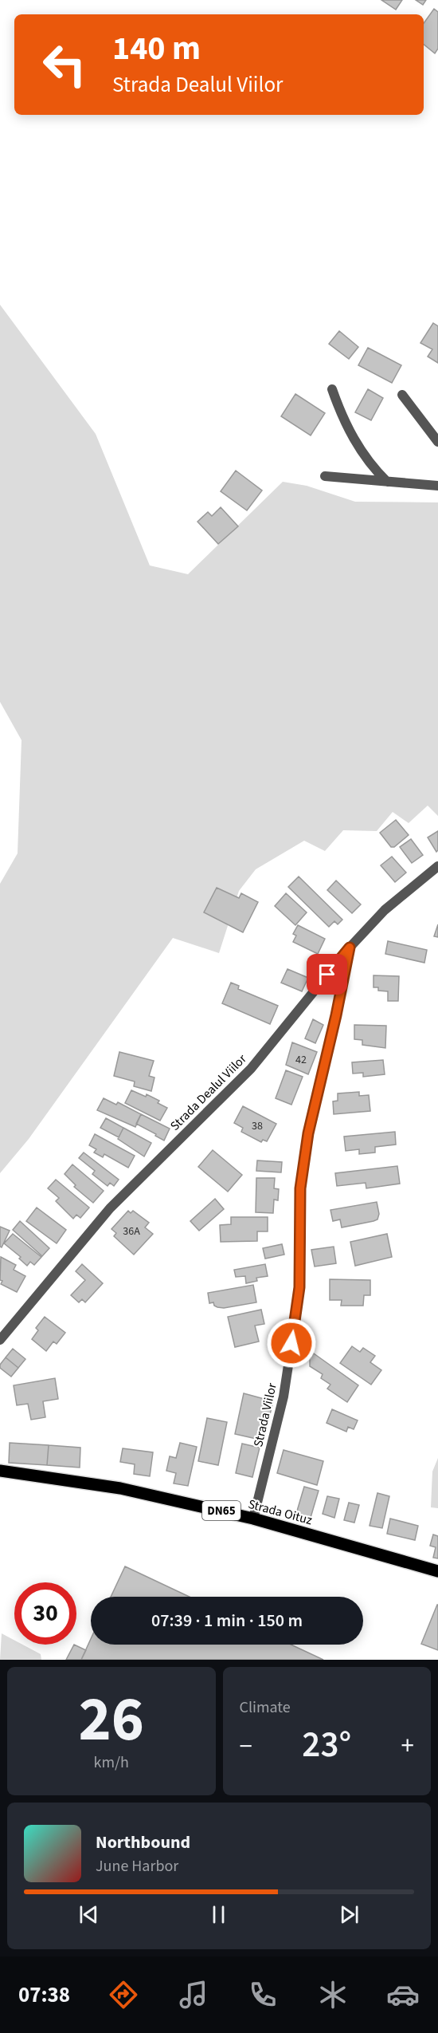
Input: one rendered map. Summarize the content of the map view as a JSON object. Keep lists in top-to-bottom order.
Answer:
{
  "streets": {
    "main road": ["DN65", "Strada Oituz"],
    "street": ["Strada Dealul Viilor", "Strada Viilor"]
  },
  "crossings": [
    ["Strada Dealul Viilor", "Strada Viilor"],
    ["Strada Viilor", "Strada Oituz"]
  ],
  "house_numbers": ["42", "38", "36A"],
  "page": {
    "turn": ["140 m", "Strada Dealul Viilor"],
    "limit": "30",
    "trip": "07:39 · 1 min · 150 m",
    "tile": [
      ["26", "km/h"],
      "Climate"
    ],
    "heat": ["−", "23°", "+"],
    "song": ["Northbound", "June Harbor"],
    "tabs": "07:38"
  }
}
